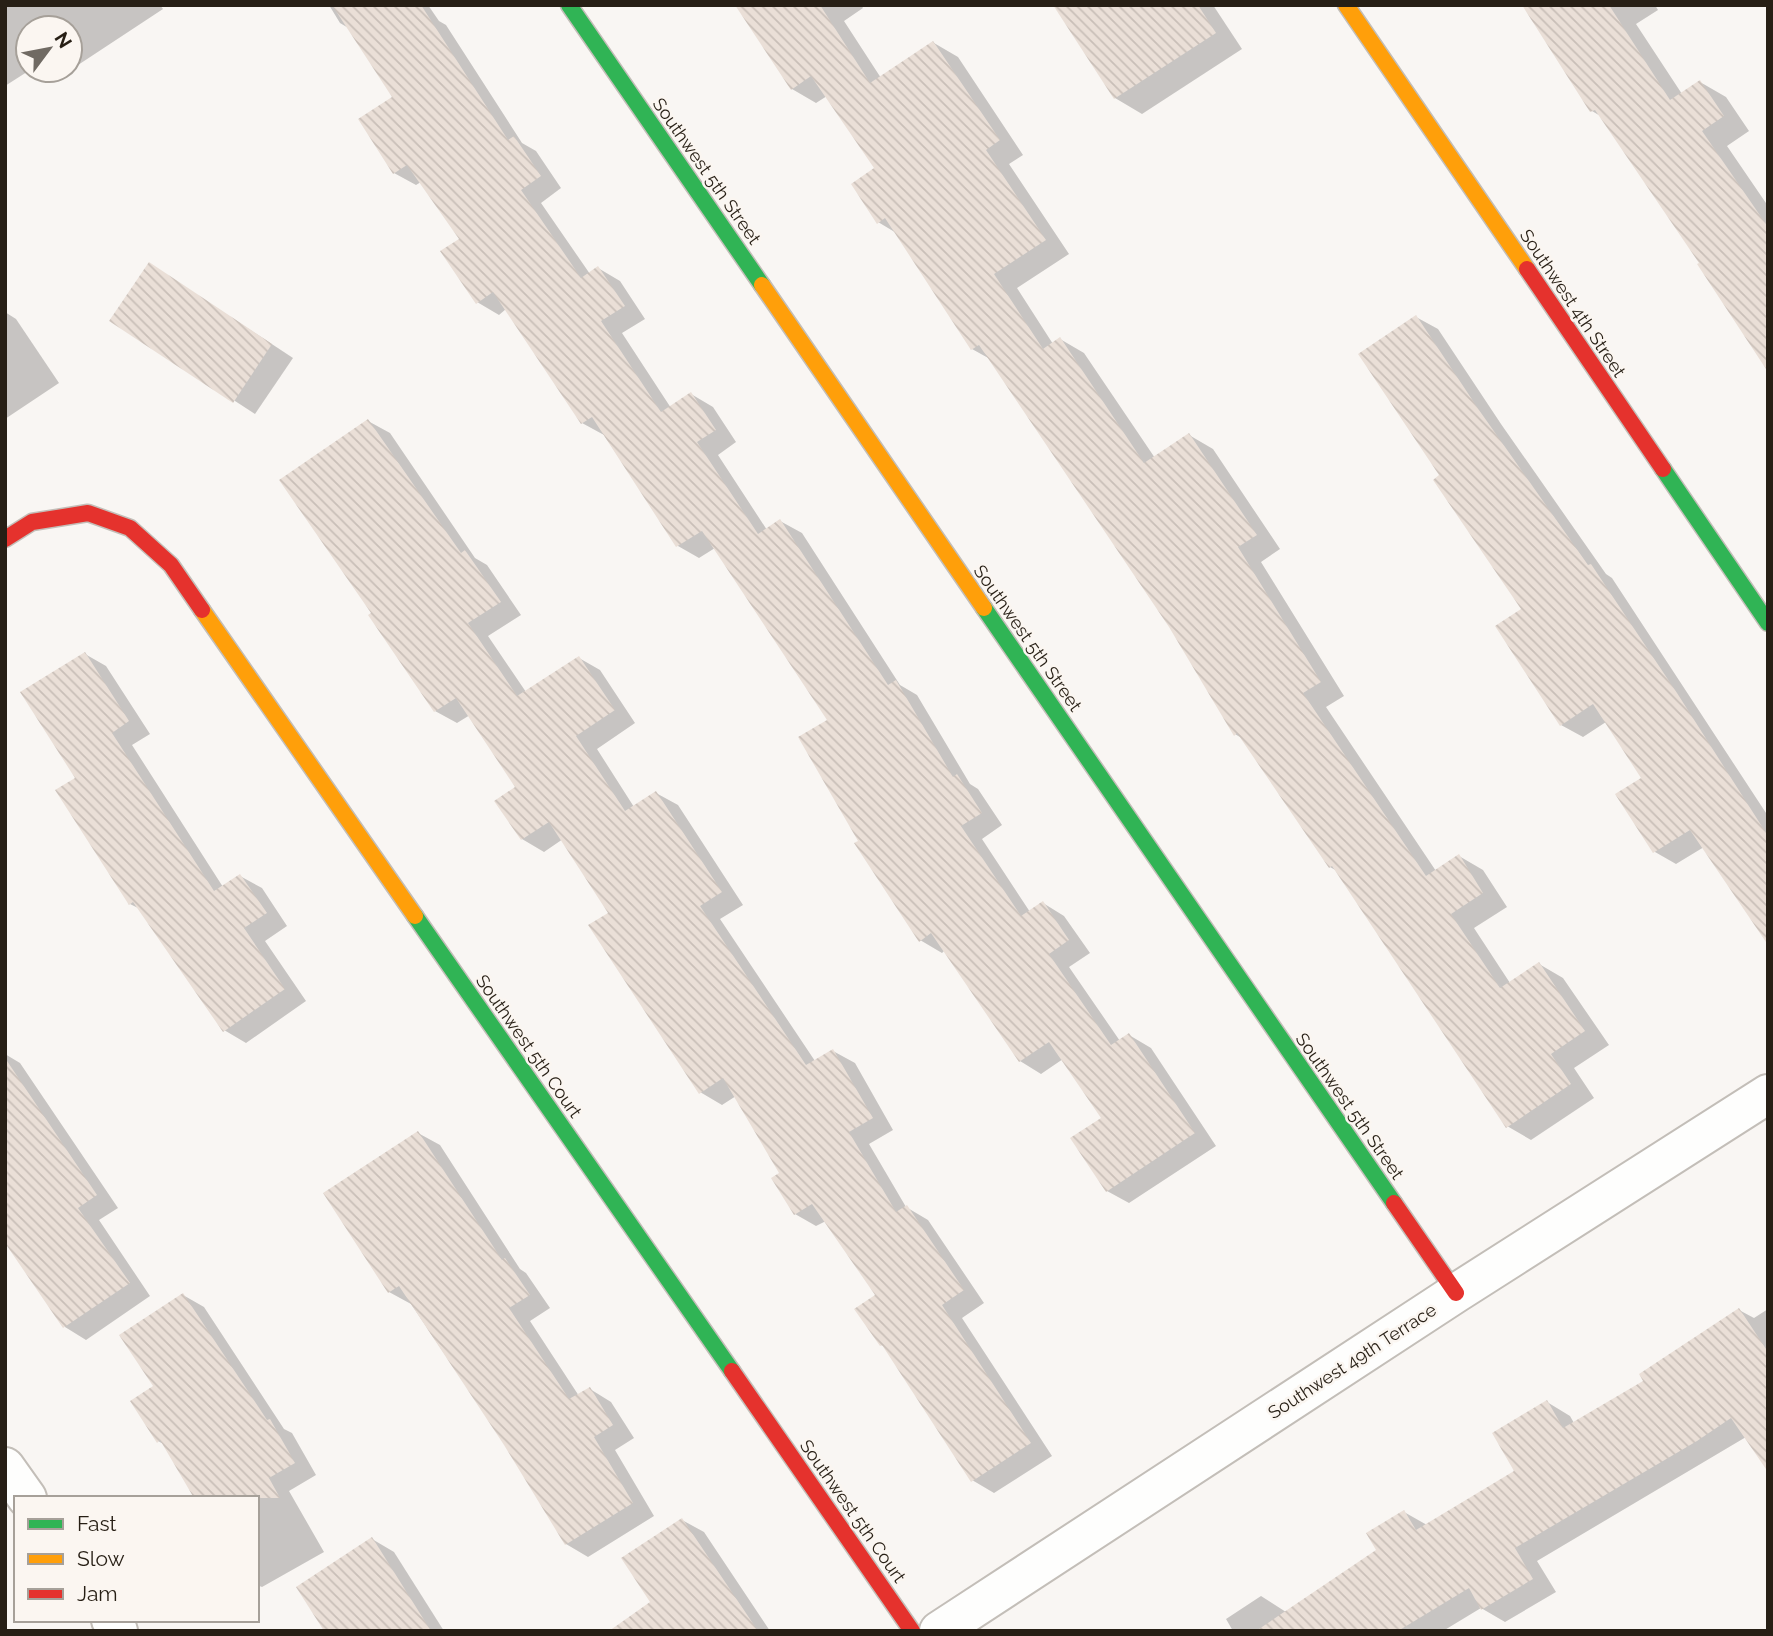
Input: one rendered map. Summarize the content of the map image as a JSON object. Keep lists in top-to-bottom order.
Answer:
{
  "streets": {
    "street": [
      "Southwest 5th Street",
      "Southwest 4th Street",
      "Southwest 5th Court",
      "Southwest 49th Terrace"
    ]
  },
  "crossings": [
    ["Southwest 5th Street", "Southwest 49th Terrace"]
  ],
  "legend": ["Fast", "Slow", "Jam"],
  "north": "top right"
}
